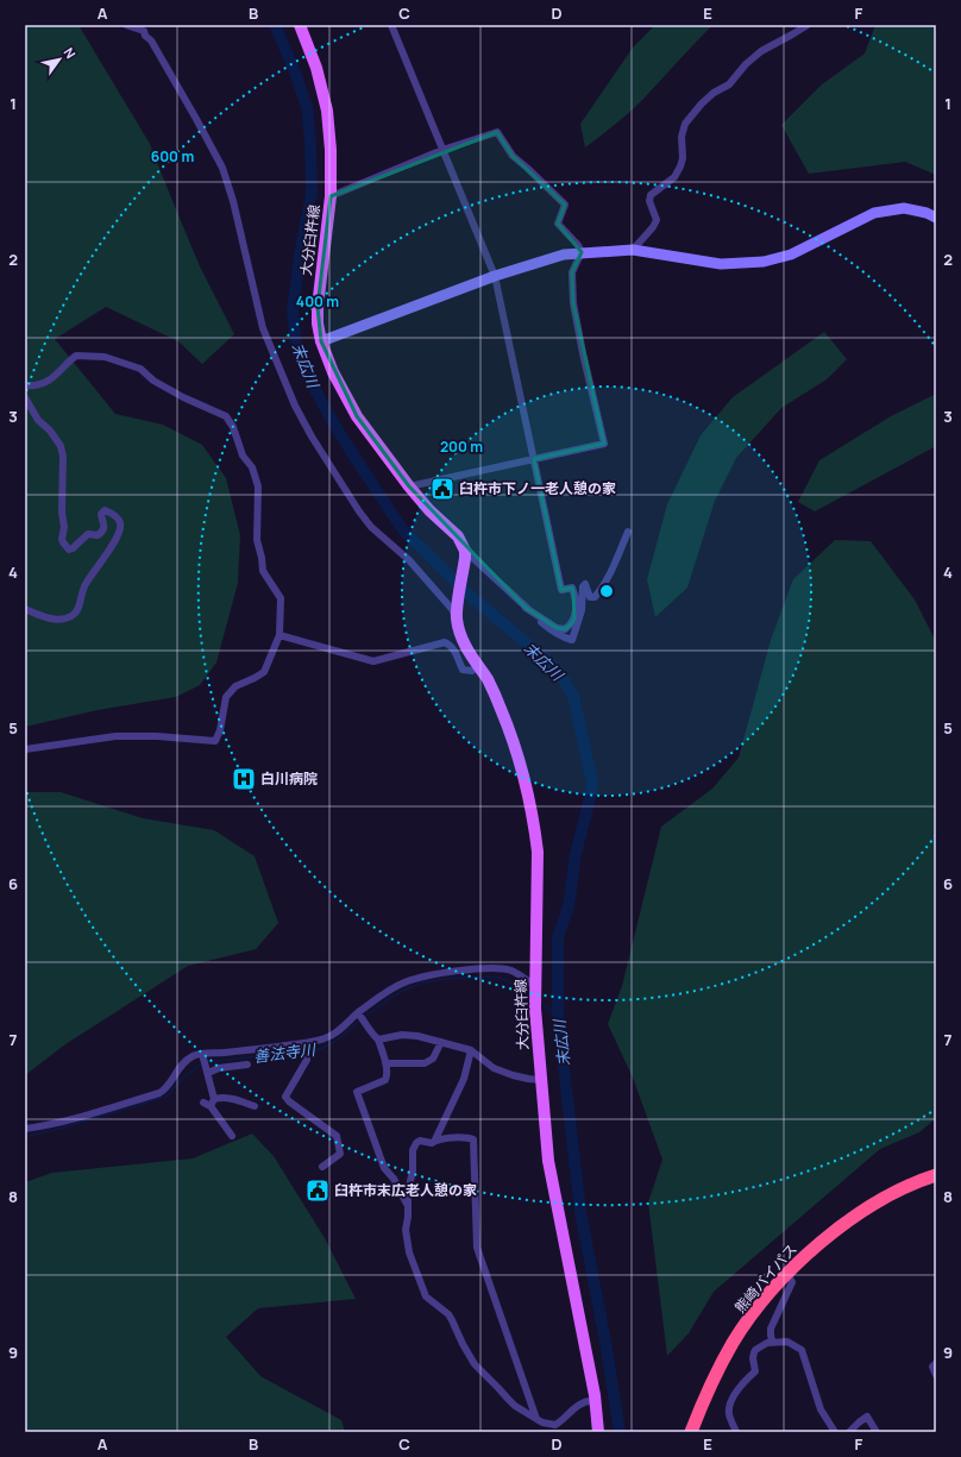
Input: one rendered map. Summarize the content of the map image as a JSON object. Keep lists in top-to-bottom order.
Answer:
{
  "streets": {
    "highway": ["熊崎バイパス"],
    "main road": ["大分臼杵線"]
  },
  "water": ["末広川", "善法寺川"],
  "places": {
    "public building": ["臼杵市下ノ一老人憩の家", "臼杵市末広老人憩の家"],
    "hospital": ["白川病院"]
  },
  "north": "top right",
  "grid": {
    "columns": [
      "A",
      "B",
      "C",
      "D",
      "E",
      "F"
    ],
    "rows": [
      "1",
      "2",
      "3",
      "4",
      "5",
      "6",
      "7",
      "8",
      "9"
    ]
  },
  "rings": ["600 m", "400 m", "200 m"]
}
